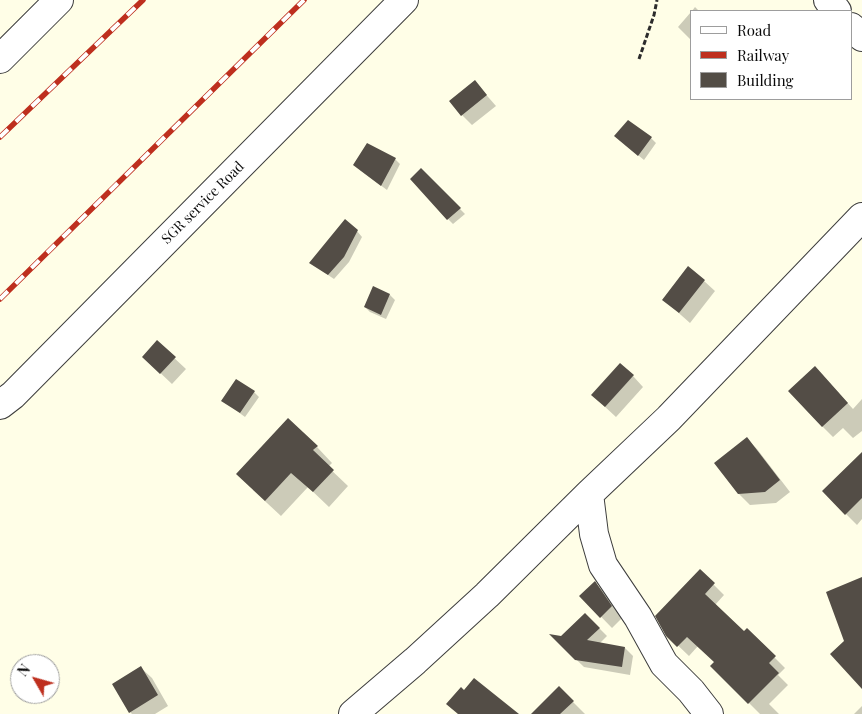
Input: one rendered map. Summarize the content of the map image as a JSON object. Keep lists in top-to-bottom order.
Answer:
{
  "streets": {
    "street": ["SGR service Road"]
  },
  "legend": ["Road", "Railway", "Building"],
  "north": "top left"
}
